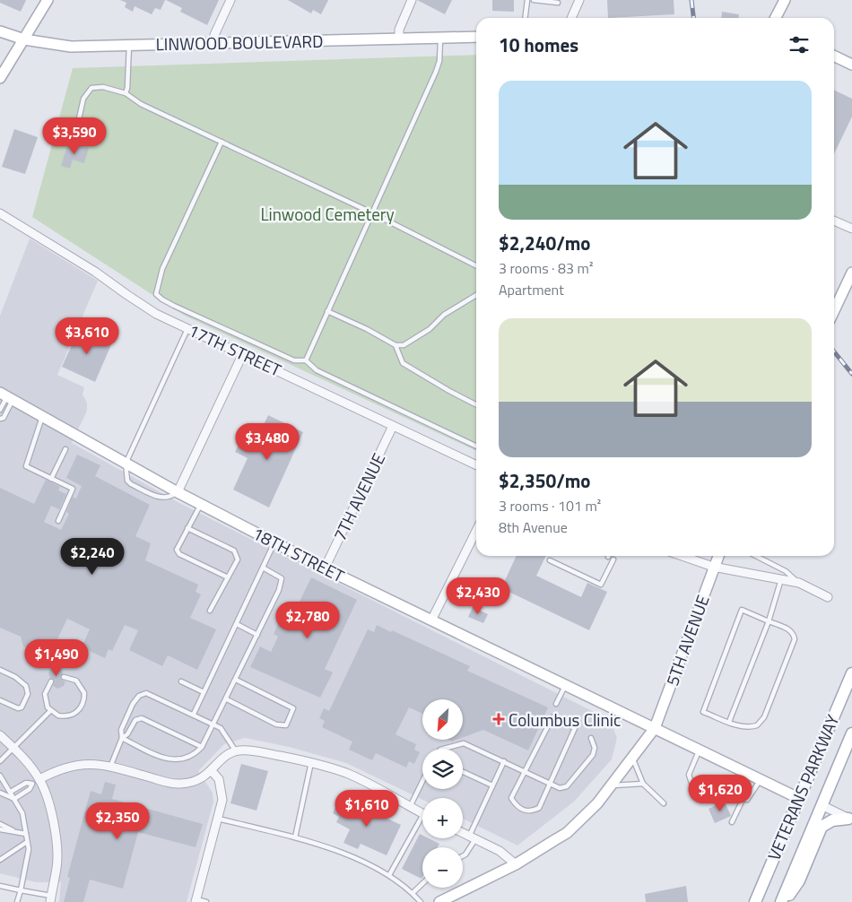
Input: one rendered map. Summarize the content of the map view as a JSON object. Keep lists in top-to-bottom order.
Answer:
{
  "streets": {
    "main road": ["VETERANS PARKWAY"],
    "street": [
      "LINWOOD BOULEVARD",
      "17TH STREET",
      "7TH AVENUE",
      "18TH STREET",
      "5TH AVENUE"
    ]
  },
  "crossings": [
    ["17TH STREET", "7TH AVENUE"],
    ["7TH AVENUE", "18TH STREET"],
    ["18TH STREET", "5TH AVENUE"],
    ["18TH STREET", "VETERANS PARKWAY"]
  ],
  "parks": ["Linwood Cemetery"],
  "places": {
    "health": ["Columbus Clinic"]
  },
  "north": "bottom left",
  "page": {
    "heading": "10 homes",
    "list": [
      {
        "name": "$2,240/mo",
        "note": "3 rooms · 83 m² · Apartment"
      },
      {
        "name": "$2,350/mo",
        "note": "3 rooms · 101 m² · 8th Avenue"
      }
    ],
    "price": [
      "$3,590",
      "$3,610",
      "$3,480",
      "$2,240",
      "$2,430",
      "$2,780",
      "$1,490",
      "$1,620",
      "$1,610",
      "$2,350"
    ],
    "map_buttons": ["+", "−"]
  }
}
